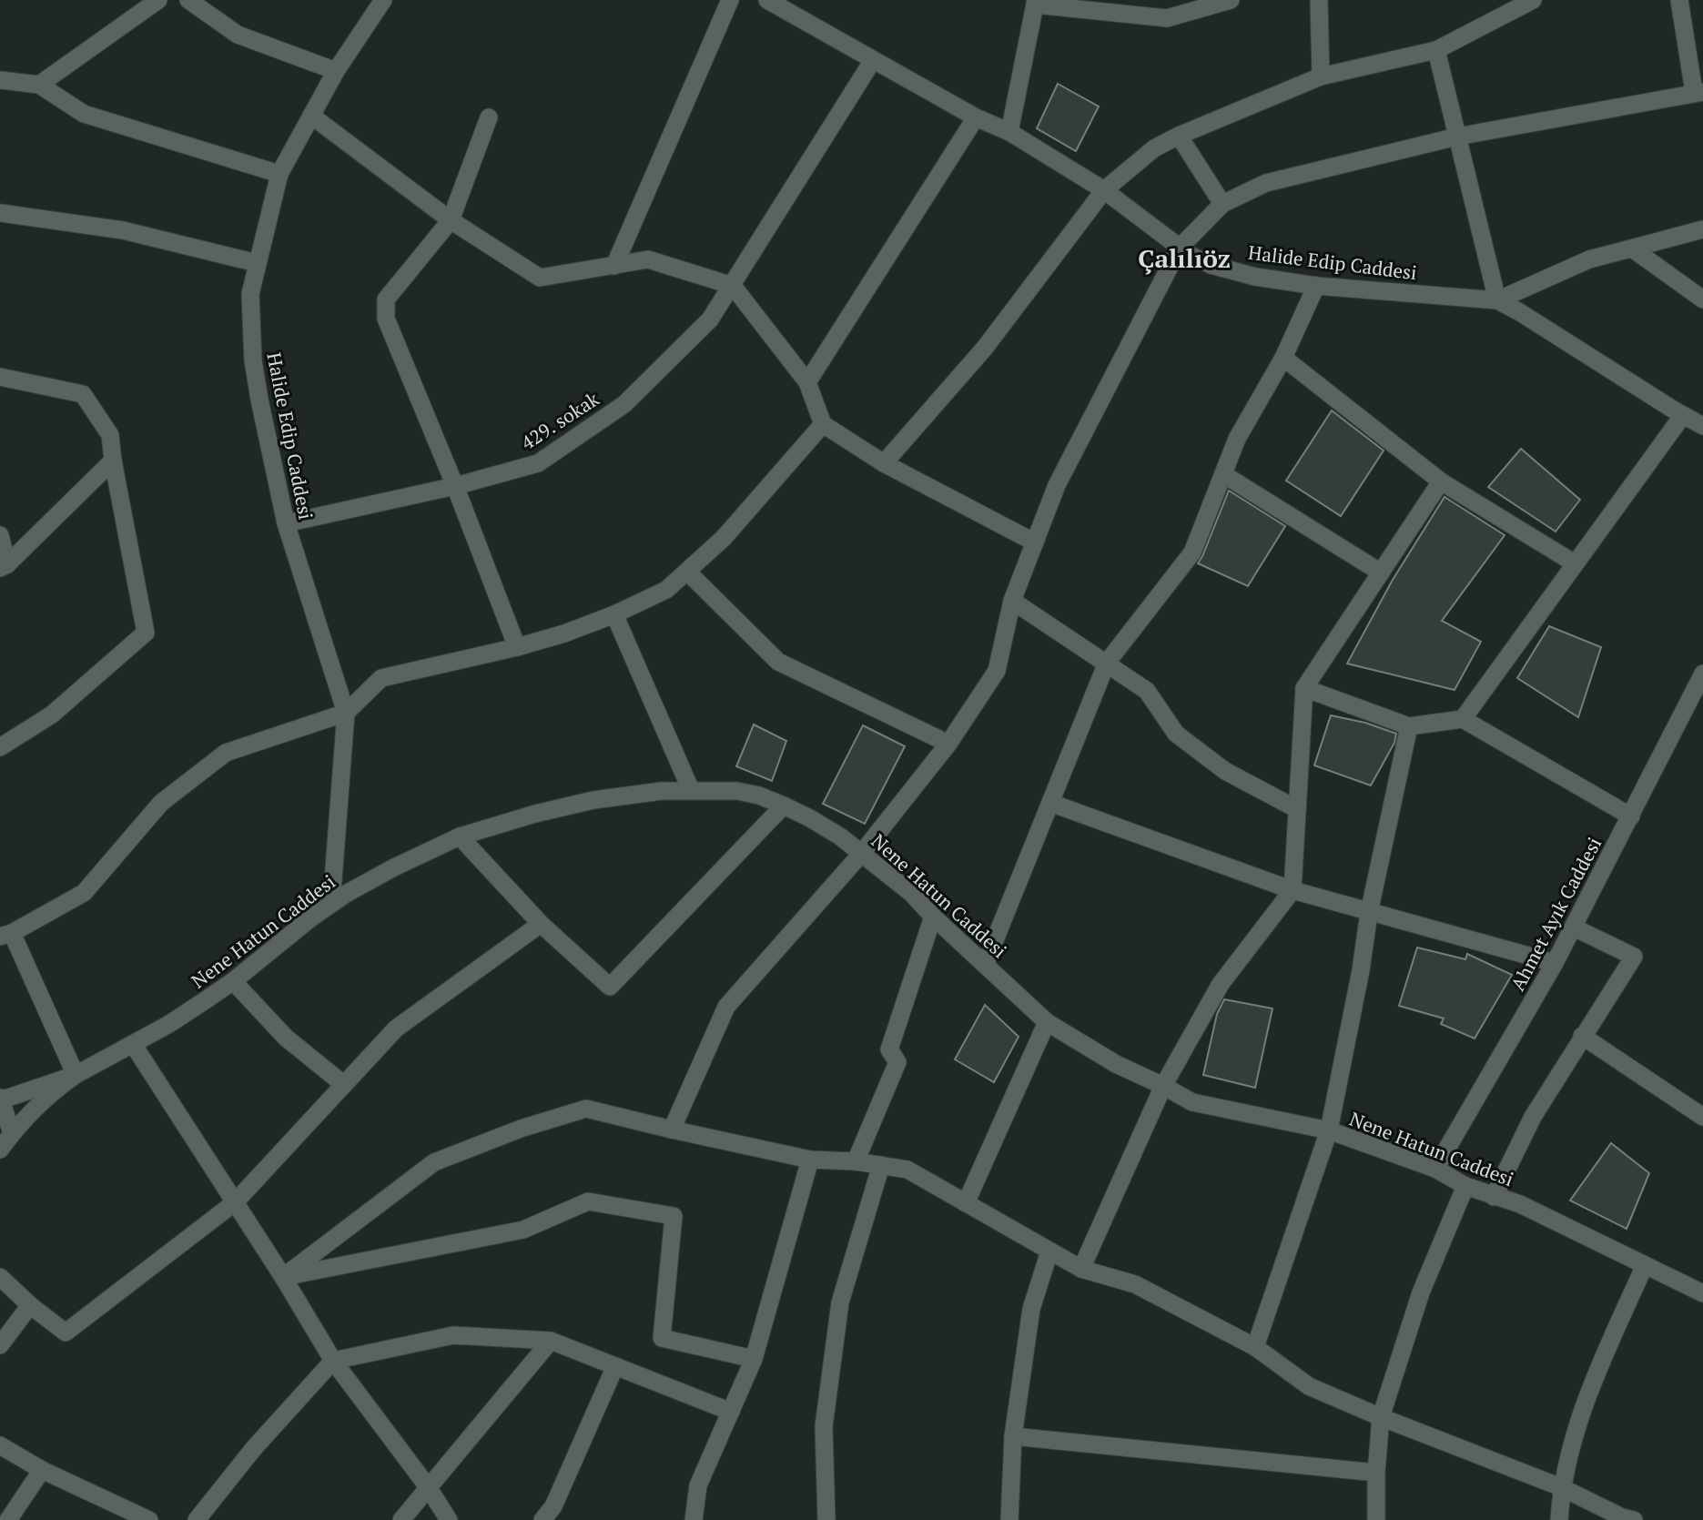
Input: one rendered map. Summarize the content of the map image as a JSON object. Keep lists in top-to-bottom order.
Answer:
{
  "streets": {
    "street": [
      "Halide Edip Caddesi",
      "429. sokak",
      "Nene Hatun Caddesi",
      "Ahmet Ayık Caddesi"
    ]
  },
  "crossings": [
    ["Halide Edip Caddesi", "429. sokak"],
    ["Halide Edip Caddesi", "Nene Hatun Caddesi"],
    ["Nene Hatun Caddesi", "Ahmet Ayık Caddesi"]
  ],
  "districts": ["Çalılıöz"]
}
